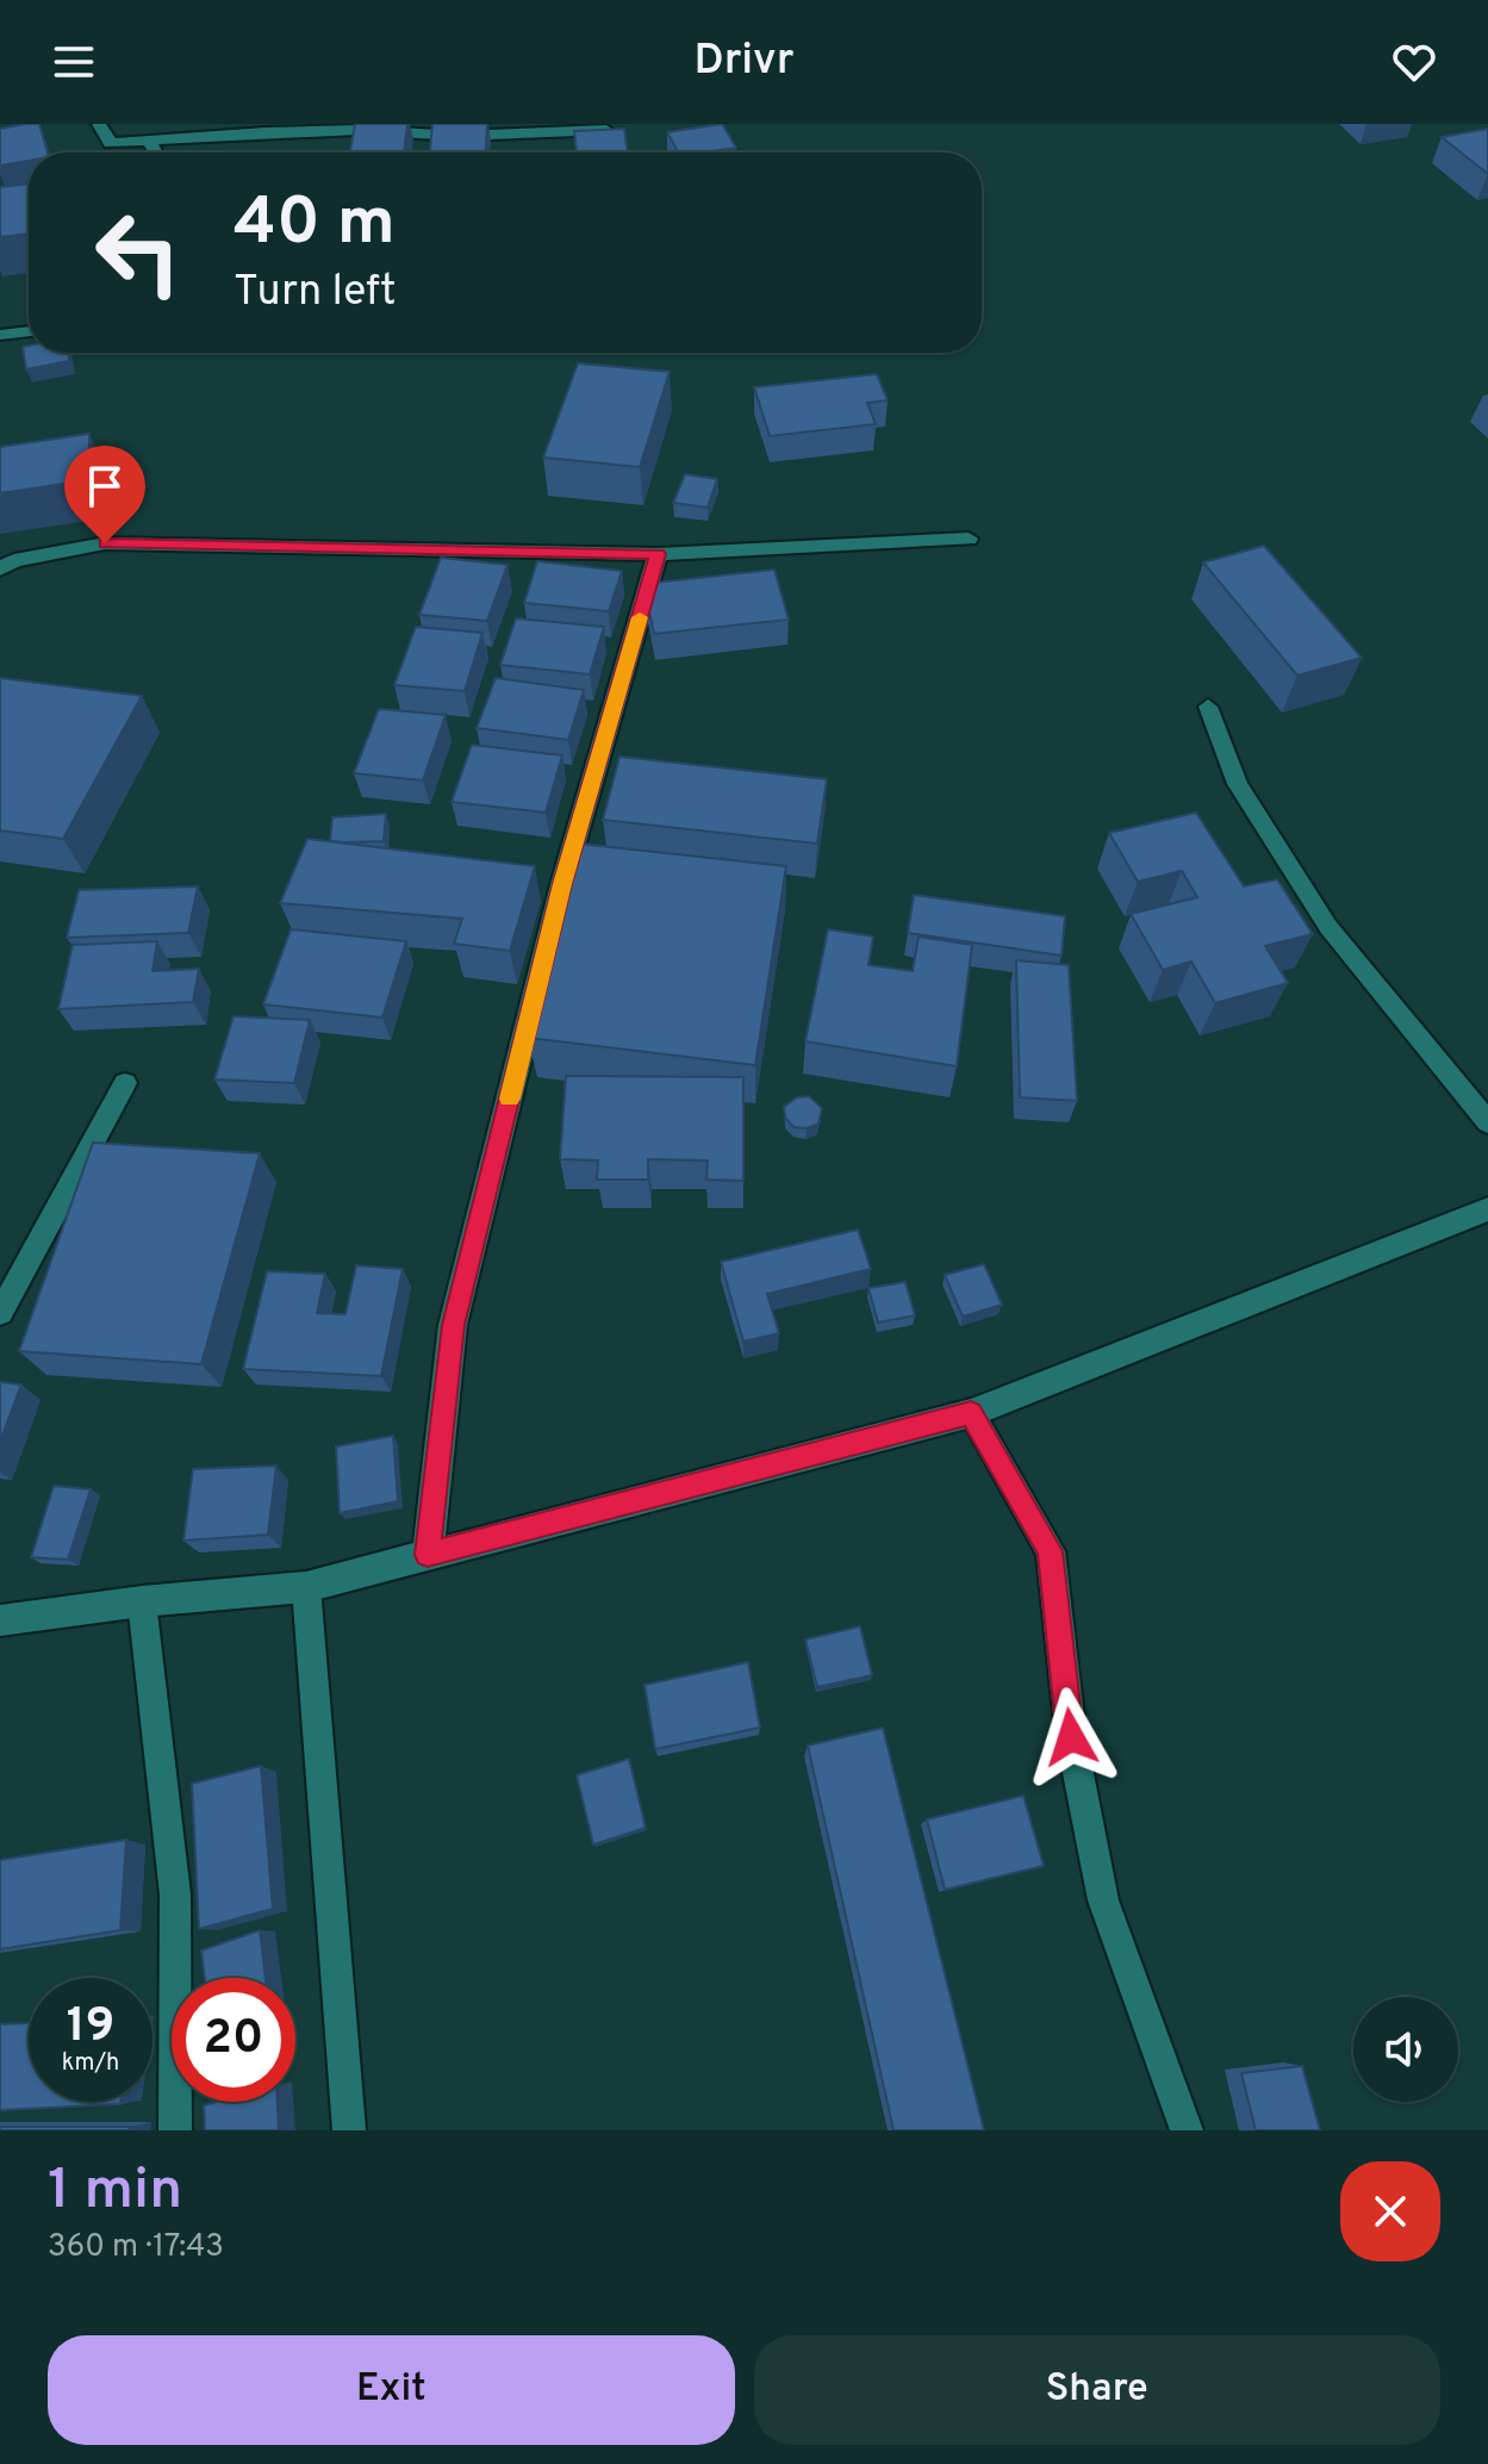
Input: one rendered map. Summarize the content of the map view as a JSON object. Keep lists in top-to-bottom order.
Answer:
{
  "page": {
    "header": "Drivr",
    "turn": ["40 m", "Turn left"],
    "speed": "19 km/h",
    "limit": "20",
    "heading": ["1 min", "360 m · 17:43"],
    "buttons": ["Exit", "Share"]
  }
}
